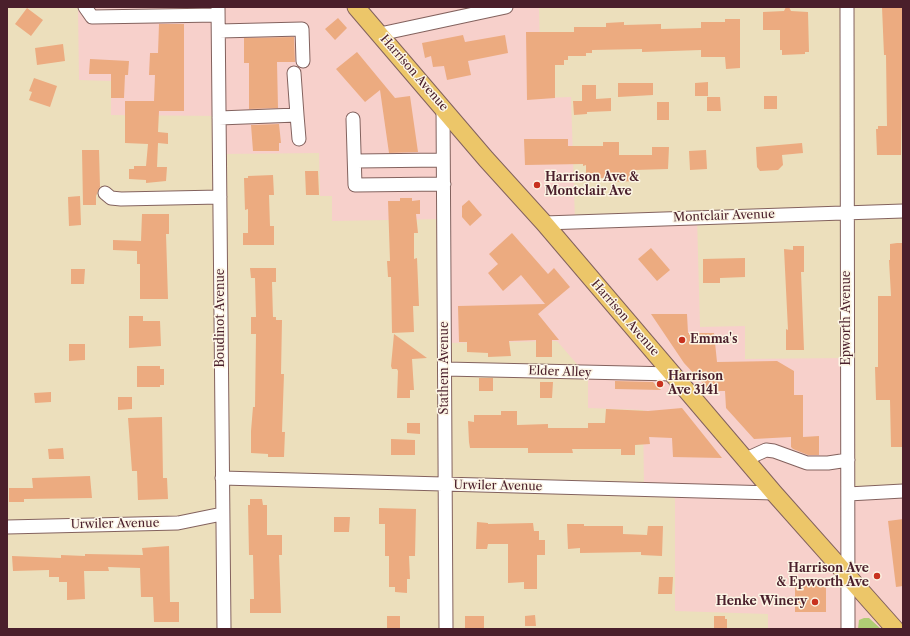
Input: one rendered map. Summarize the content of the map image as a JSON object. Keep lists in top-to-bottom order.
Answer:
{
  "streets": {
    "main road": ["Harrison Avenue"],
    "street": [
      "Montclair Avenue",
      "Boudinot Avenue",
      "Epworth Avenue",
      "Stathem Avenue",
      "Elder Alley",
      "Urwiler Avenue"
    ]
  },
  "crossings": [
    ["Harrison Avenue", "Montclair Avenue"],
    ["Harrison Avenue", "Epworth Avenue"],
    ["Harrison Avenue", "Stathem Avenue"],
    ["Harrison Avenue", "Elder Alley"],
    ["Harrison Avenue", "Urwiler Avenue"],
    ["Montclair Avenue", "Epworth Avenue"],
    ["Boudinot Avenue", "Urwiler Avenue"],
    ["Stathem Avenue", "Elder Alley"],
    ["Stathem Avenue", "Urwiler Avenue"]
  ],
  "places": [
    "Harrison Ave & Montclair Ave",
    "Emma's",
    "Harrison Ave 3141",
    "Harrison Ave & Epworth Ave",
    "Henke Winery"
  ]
}
